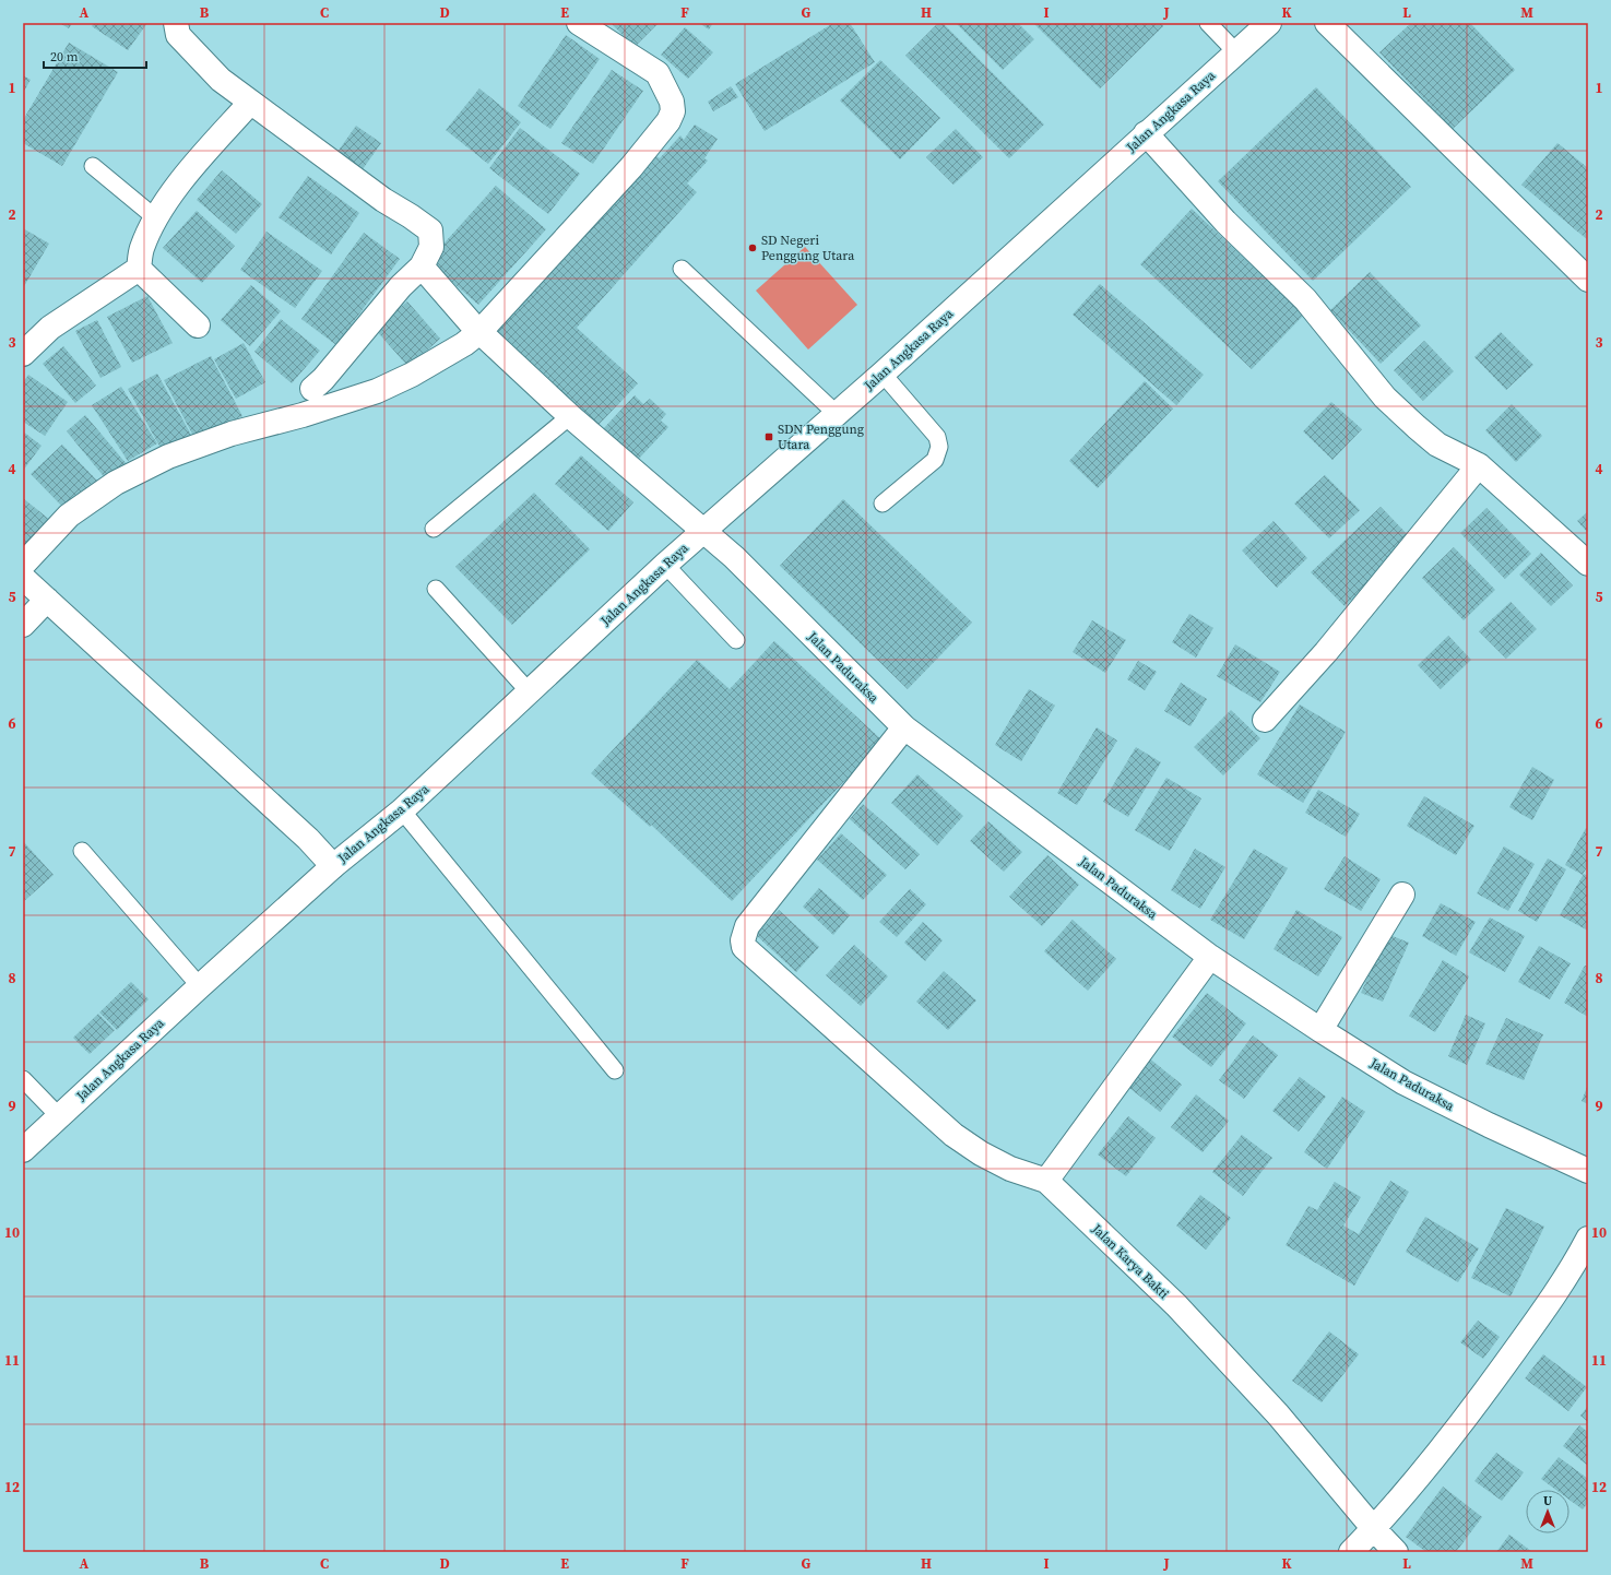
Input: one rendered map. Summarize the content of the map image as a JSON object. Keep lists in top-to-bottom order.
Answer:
{
  "streets": {
    "street": ["Jalan Angkasa Raya", "Jalan Paduraksa", "Jalan Karya Bakti"]
  },
  "crossings": [
    ["Jalan Angkasa Raya", "Jalan Paduraksa"]
  ],
  "places": {
    "other": ["SD Negeri Penggung Utara"],
    "transit": ["SDN Penggung Utara"]
  },
  "scale_bar": "20 m",
  "north": "top",
  "grid": {
    "columns": [
      "A",
      "B",
      "C",
      "D",
      "E",
      "F",
      "G",
      "H",
      "I",
      "J",
      "K",
      "L",
      "M"
    ],
    "rows": [
      "1",
      "2",
      "3",
      "4",
      "5",
      "6",
      "7",
      "8",
      "9",
      "10",
      "11",
      "12"
    ]
  }
}
